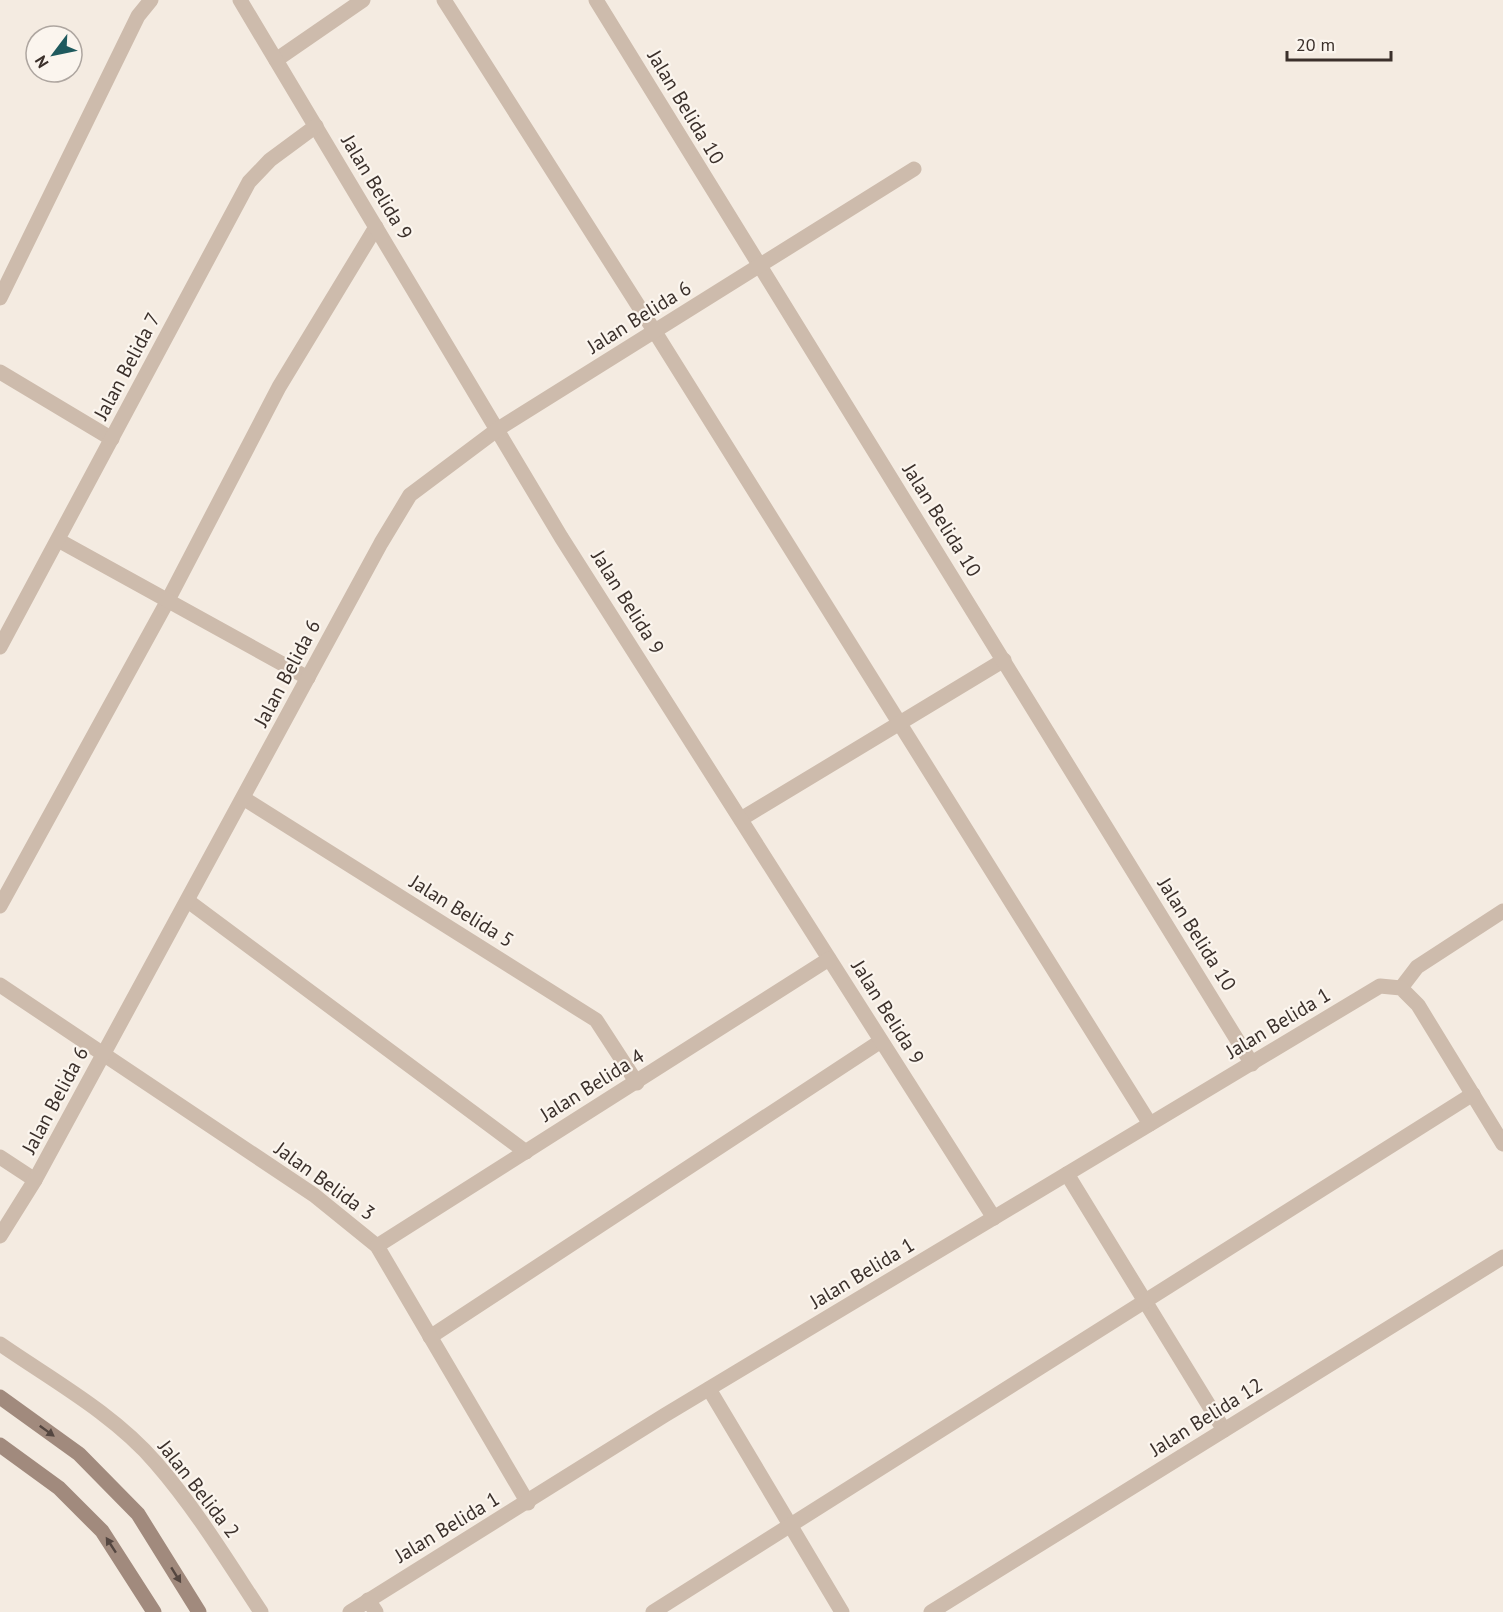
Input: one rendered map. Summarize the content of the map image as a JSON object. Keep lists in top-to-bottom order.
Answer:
{
  "streets": {
    "street": [
      "Jalan Belida 10",
      "Jalan Belida 9",
      "Jalan Belida 6",
      "Jalan Belida 7",
      "Jalan Belida 5",
      "Jalan Belida 1",
      "Jalan Belida 4",
      "Jalan Belida 3",
      "Jalan Belida 12",
      "Jalan Belida 2"
    ]
  },
  "crossings": [
    ["Jalan Belida 10", "Jalan Belida 6"],
    ["Jalan Belida 10", "Jalan Belida 1"],
    ["Jalan Belida 9", "Jalan Belida 6"],
    ["Jalan Belida 9", "Jalan Belida 7"],
    ["Jalan Belida 9", "Jalan Belida 1"],
    ["Jalan Belida 9", "Jalan Belida 4"],
    ["Jalan Belida 6", "Jalan Belida 5"],
    ["Jalan Belida 6", "Jalan Belida 3"],
    ["Jalan Belida 5", "Jalan Belida 4"],
    ["Jalan Belida 1", "Jalan Belida 3"],
    ["Jalan Belida 4", "Jalan Belida 3"]
  ],
  "scale_bar": "20 m",
  "north": "bottom left"
}
